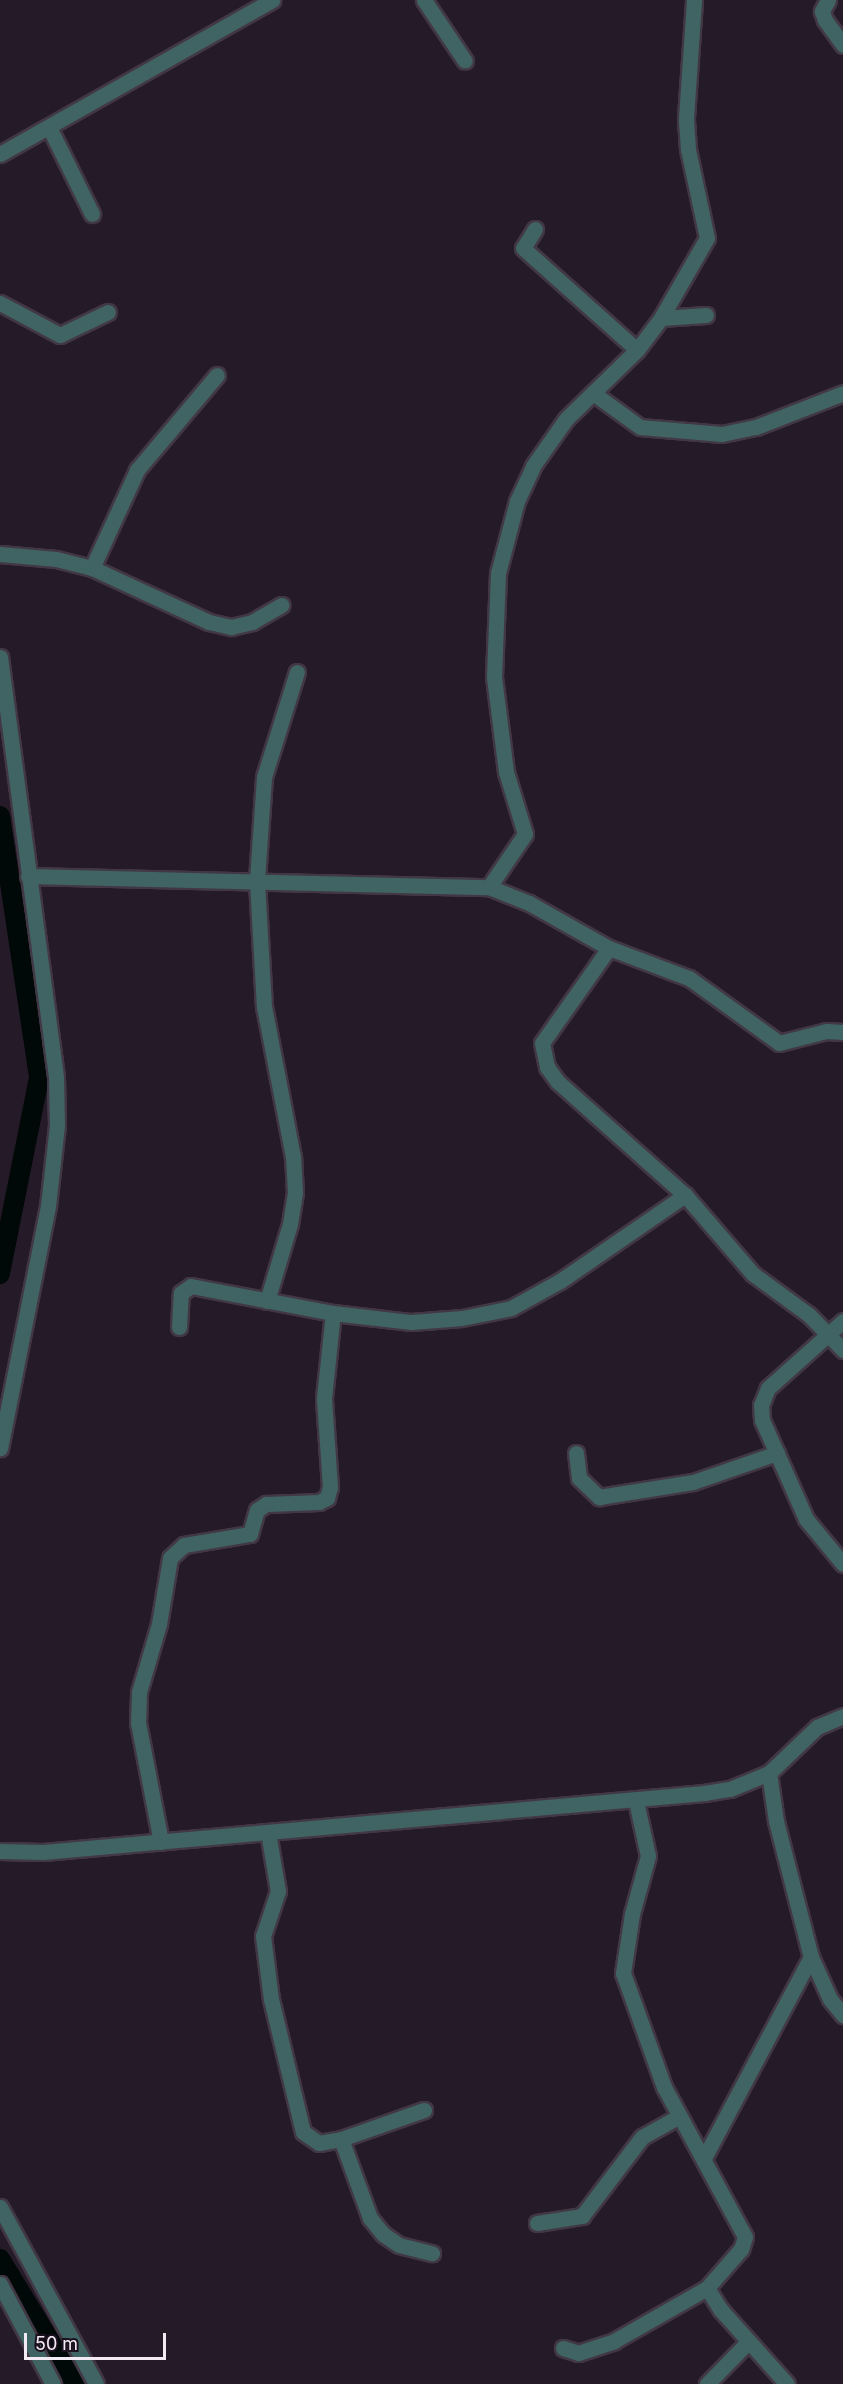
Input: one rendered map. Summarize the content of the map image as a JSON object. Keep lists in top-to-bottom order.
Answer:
{
  "scale_bar": "50 m"
}
